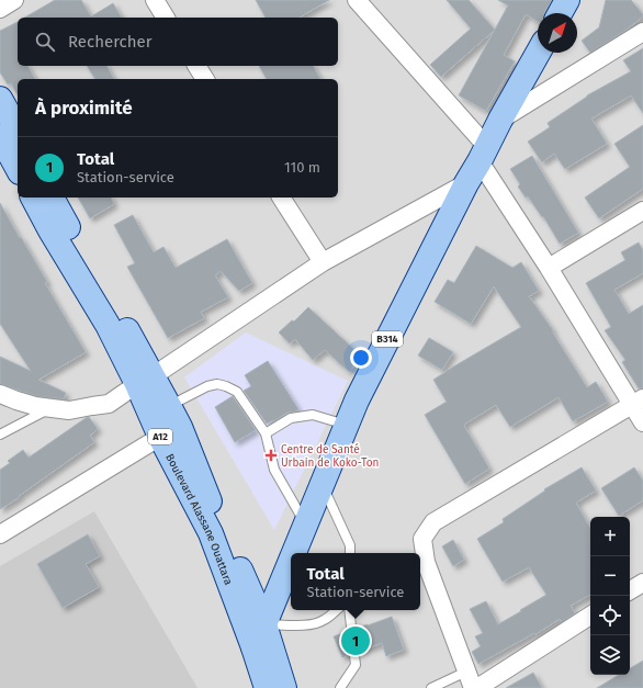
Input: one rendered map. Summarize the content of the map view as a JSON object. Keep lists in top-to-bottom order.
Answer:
{
  "streets": {
    "main road": ["B314", "A12", "Boulevard Alassane Ouattara"]
  },
  "crossings": [
    ["B314", "Boulevard Alassane Ouattara"]
  ],
  "places": {
    "health": ["Centre de Santé Urbain de Koko-Ton"]
  },
  "north": "top right",
  "page": {
    "search": "Rechercher",
    "heading": "À proximité",
    "list": [
      {
        "mark": "1",
        "name": "Total",
        "note": "Station-service",
        "value": "110 m"
      }
    ],
    "map_buttons": ["+", "−"],
    "popup": ["Total", "Station-service"],
    "pins": "1"
  }
}
